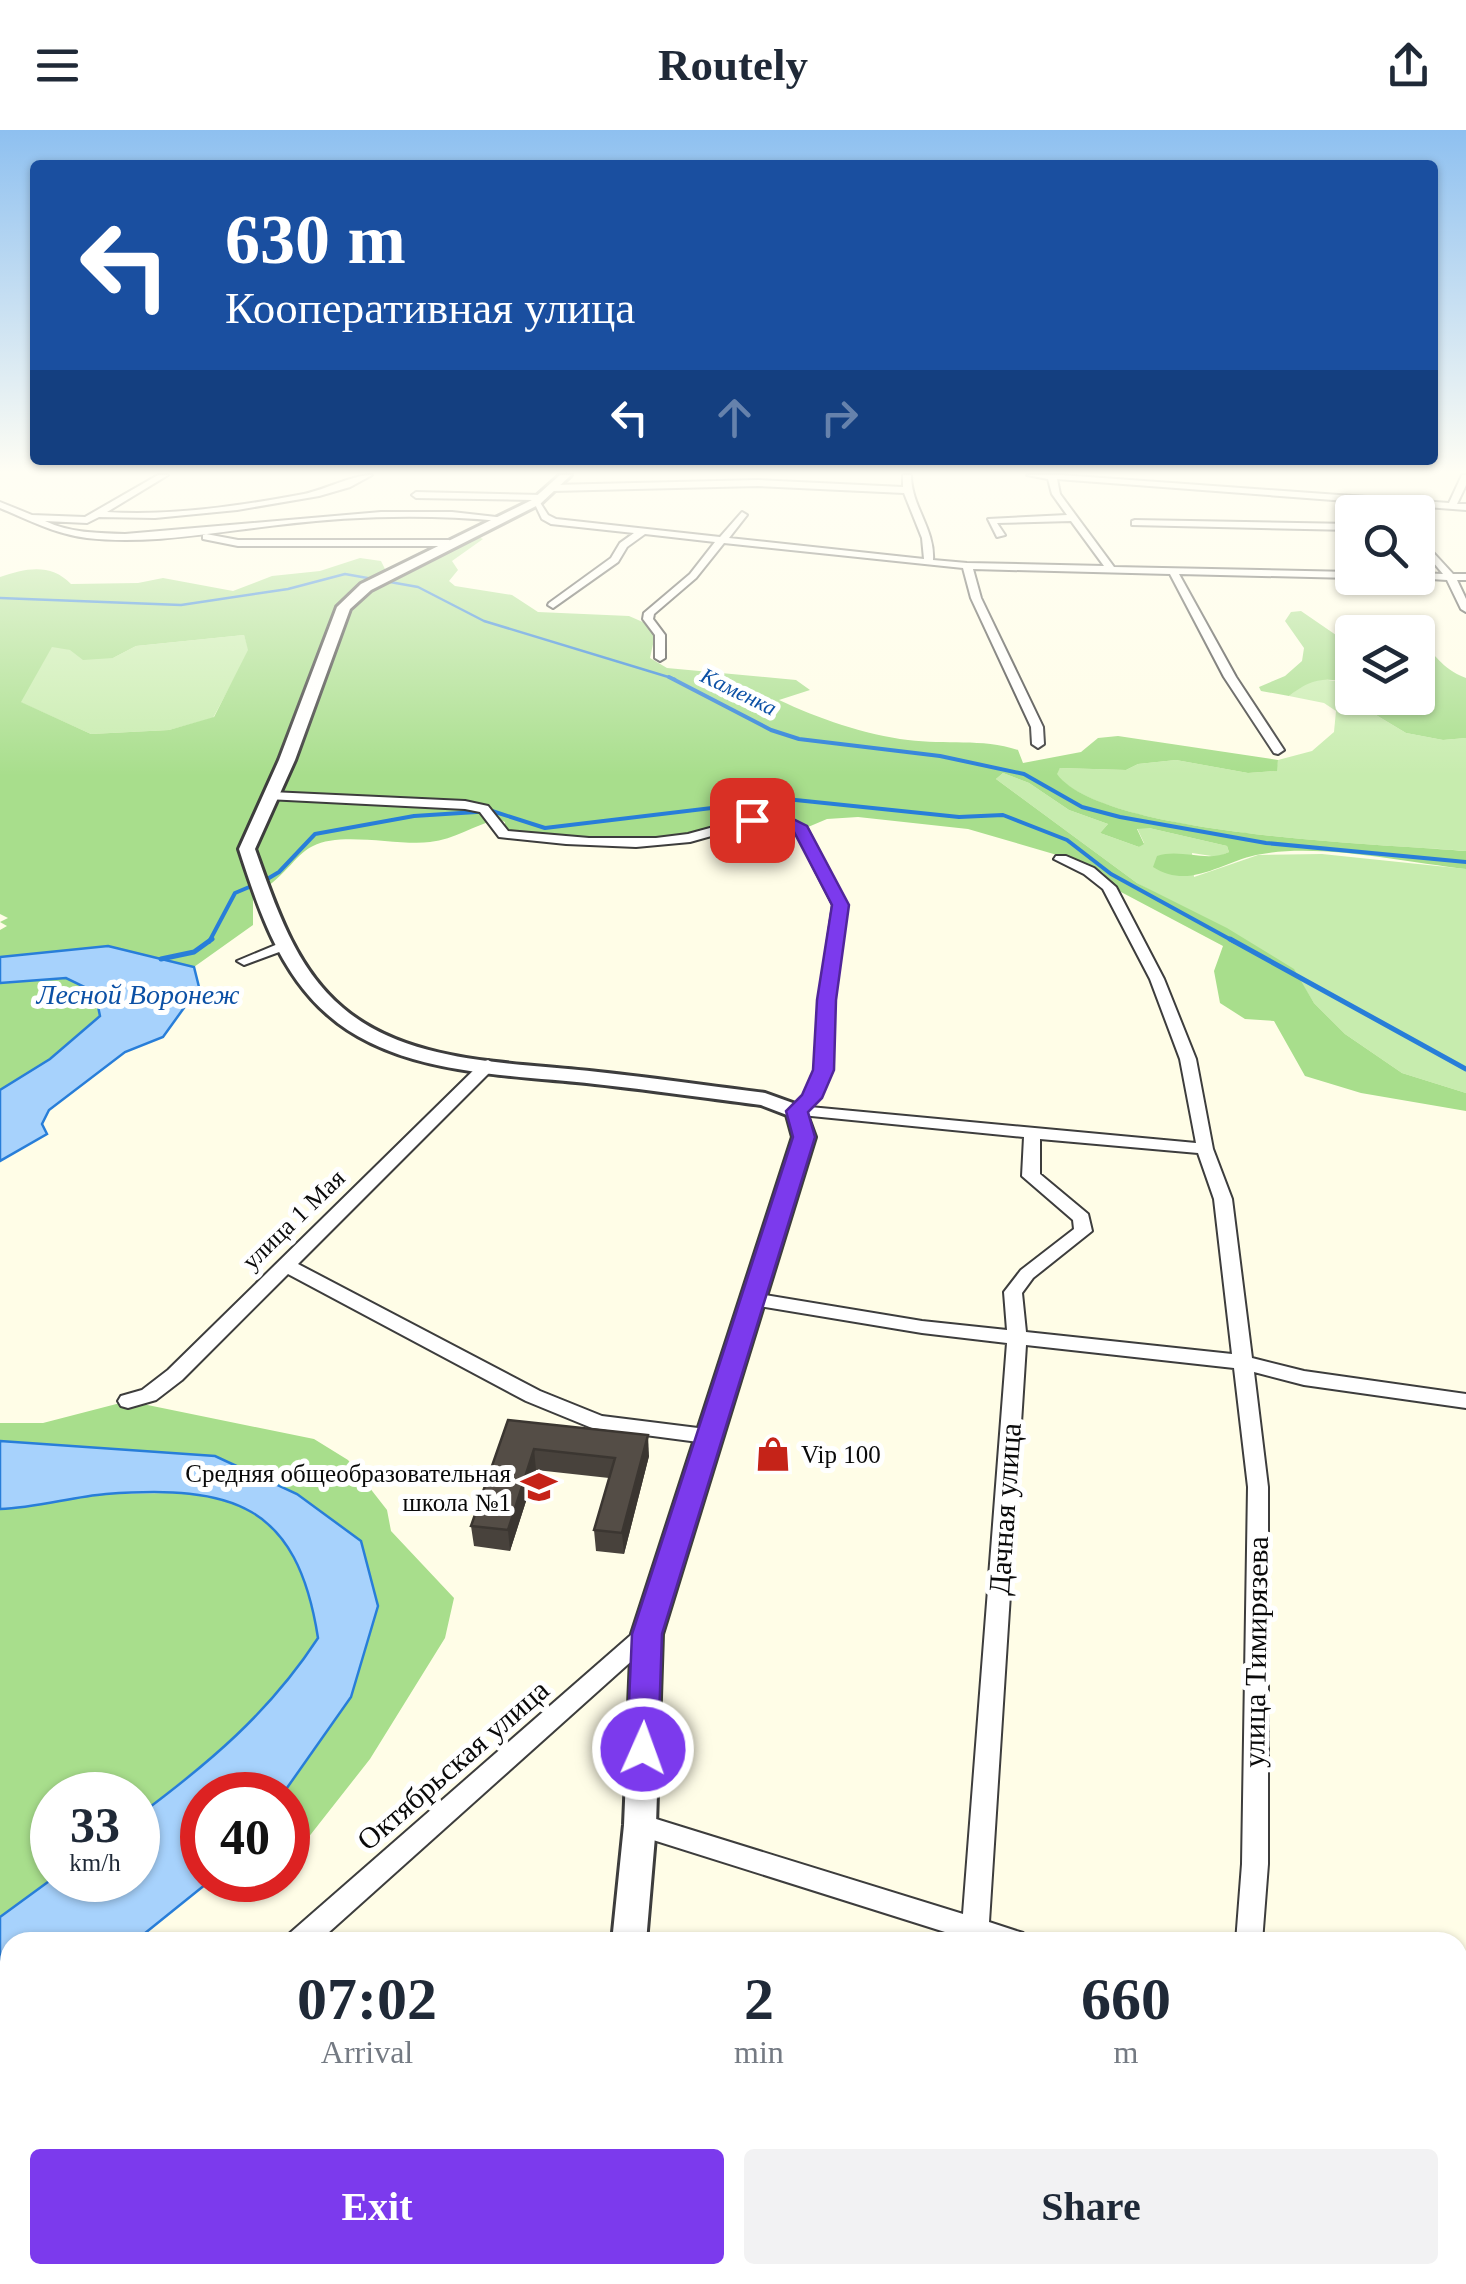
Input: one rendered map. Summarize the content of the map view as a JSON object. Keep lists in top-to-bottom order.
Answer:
{
  "streets": {
    "street": [
      "улица 1 Мая",
      "Дачная улица",
      "улица Тимирязева",
      "Октябрьская улица"
    ]
  },
  "water": ["Каменка", "Лесной Воронеж"],
  "places": {
    "shop": ["Vip 100"],
    "school or university": ["Средняя общеобразовательная школа №1"]
  },
  "page": {
    "header": "Routely",
    "turn": ["630 m", "Кооперативная улица"],
    "speed": "33 km/h",
    "limit": "40",
    "eta": [
      "07:02",
      "Arrival",
      "2",
      "min",
      "660",
      "m"
    ],
    "buttons": ["Exit", "Share"]
  }
}
